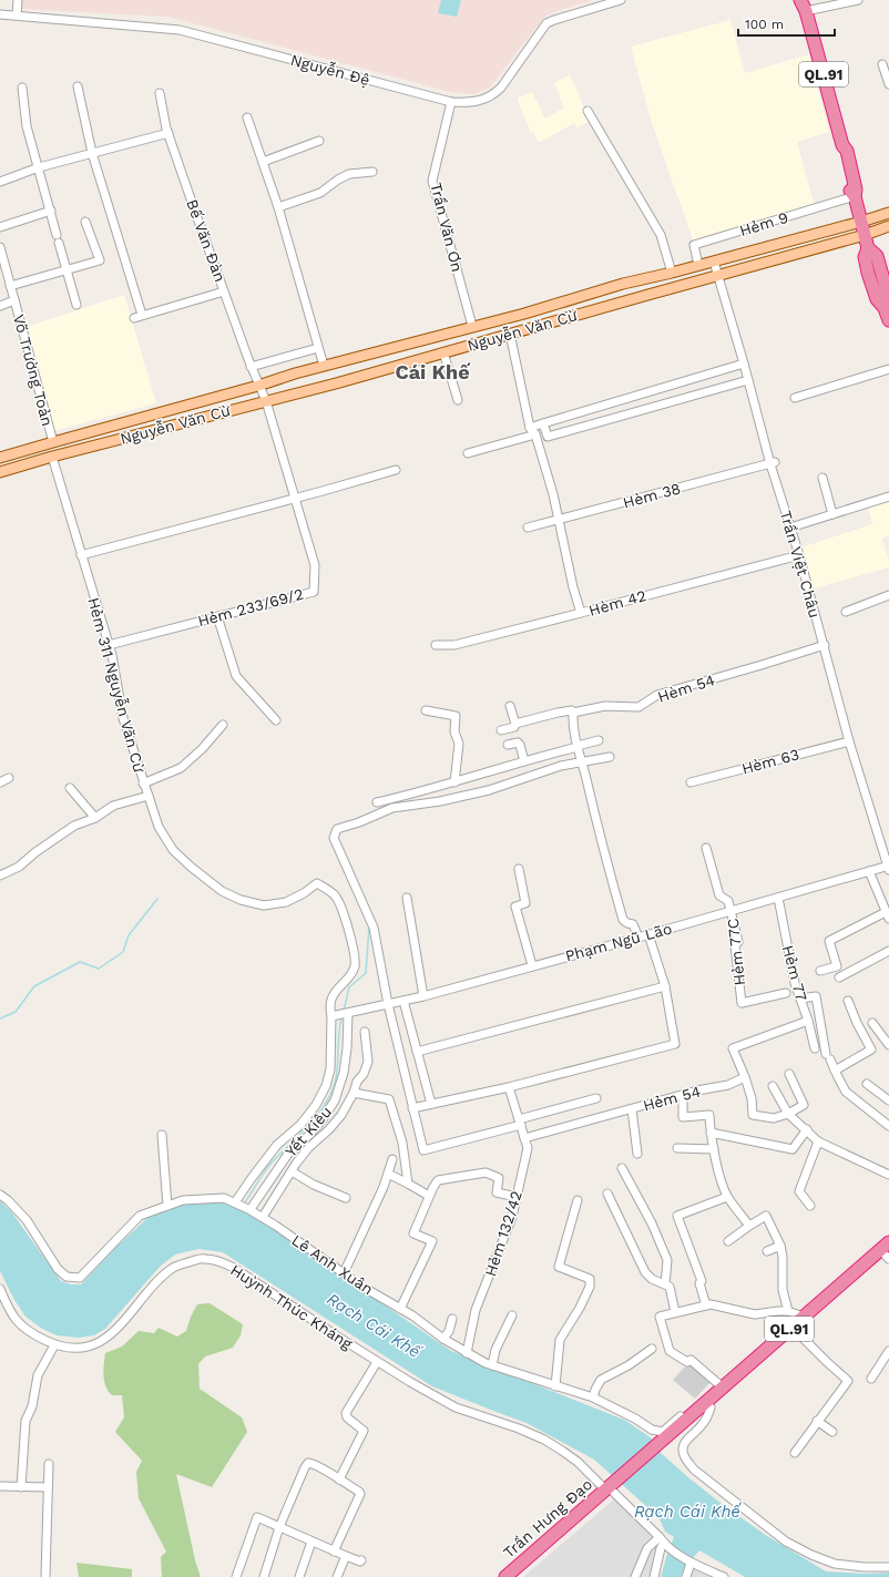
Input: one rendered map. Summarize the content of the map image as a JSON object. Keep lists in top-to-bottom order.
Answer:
{
  "streets": {
    "highway": ["QL.91", "Trần Hưng Đạo"],
    "main road": ["Nguyễn Văn Cừ"],
    "street": [
      "Nguyễn Đệ",
      "Hẻm 9",
      "Trần Văn Ơn",
      "Bế Văn Đàn",
      "Võ Trường Toản",
      "Hèm 38",
      "Trần Việt Châu",
      "Hèm 42",
      "Hẻm 233/69/2",
      "Hẻm 311 Nguyễn Văn Cừ",
      "Hèm 54",
      "Hèm 63",
      "Phạm Ngũ Lão",
      "Hẻm 77C",
      "Hẻm 77",
      "Hẻm 54",
      "Yết Kiêu",
      "Hẻm 132/42",
      "Lê Anh Xuân",
      "Huỳnh Thúc Kháng"
    ]
  },
  "crossings": [
    ["Nguyễn Đệ", "Trần Văn Ơn"],
    ["QL.91", "Hẻm 9"],
    ["QL.91", "Nguyễn Văn Cừ"],
    ["QL.91", "Lê Anh Xuân"],
    ["QL.91", "Huỳnh Thúc Kháng"],
    ["QL.91", "Trần Hưng Đạo"],
    ["Hẻm 9", "Nguyễn Văn Cừ"],
    ["Trần Văn Ơn", "Nguyễn Văn Cừ"],
    ["Bế Văn Đàn", "Nguyễn Văn Cừ"],
    ["Bế Văn Đàn", "Hẻm 233/69/2"],
    ["Nguyễn Văn Cừ", "Võ Trường Toản"],
    ["Nguyễn Văn Cừ", "Trần Việt Châu"],
    ["Nguyễn Văn Cừ", "Hẻm 233/69/2"],
    ["Nguyễn Văn Cừ", "Hẻm 311 Nguyễn Văn Cừ"],
    ["Hèm 38", "Trần Việt Châu"],
    ["Trần Việt Châu", "Hèm 42"],
    ["Trần Việt Châu", "Hèm 54"],
    ["Trần Việt Châu", "Hèm 63"],
    ["Trần Việt Châu", "Phạm Ngũ Lão"],
    ["Hẻm 233/69/2", "Hẻm 311 Nguyễn Văn Cừ"],
    ["Hẻm 311 Nguyễn Văn Cừ", "Yết Kiêu"],
    ["Phạm Ngũ Lão", "Hẻm 77C"],
    ["Phạm Ngũ Lão", "Hẻm 77"],
    ["Phạm Ngũ Lão", "Yết Kiêu"],
    ["Hẻm 54", "Hẻm 132/42"],
    ["Yết Kiêu", "Lê Anh Xuân"],
    ["Hẻm 132/42", "Lê Anh Xuân"],
    ["Huỳnh Thúc Kháng", "Trần Hưng Đạo"]
  ],
  "districts": ["Cái Khế"],
  "water": ["Rạch Cái Khế"],
  "scale_bar": "100 m"
}
